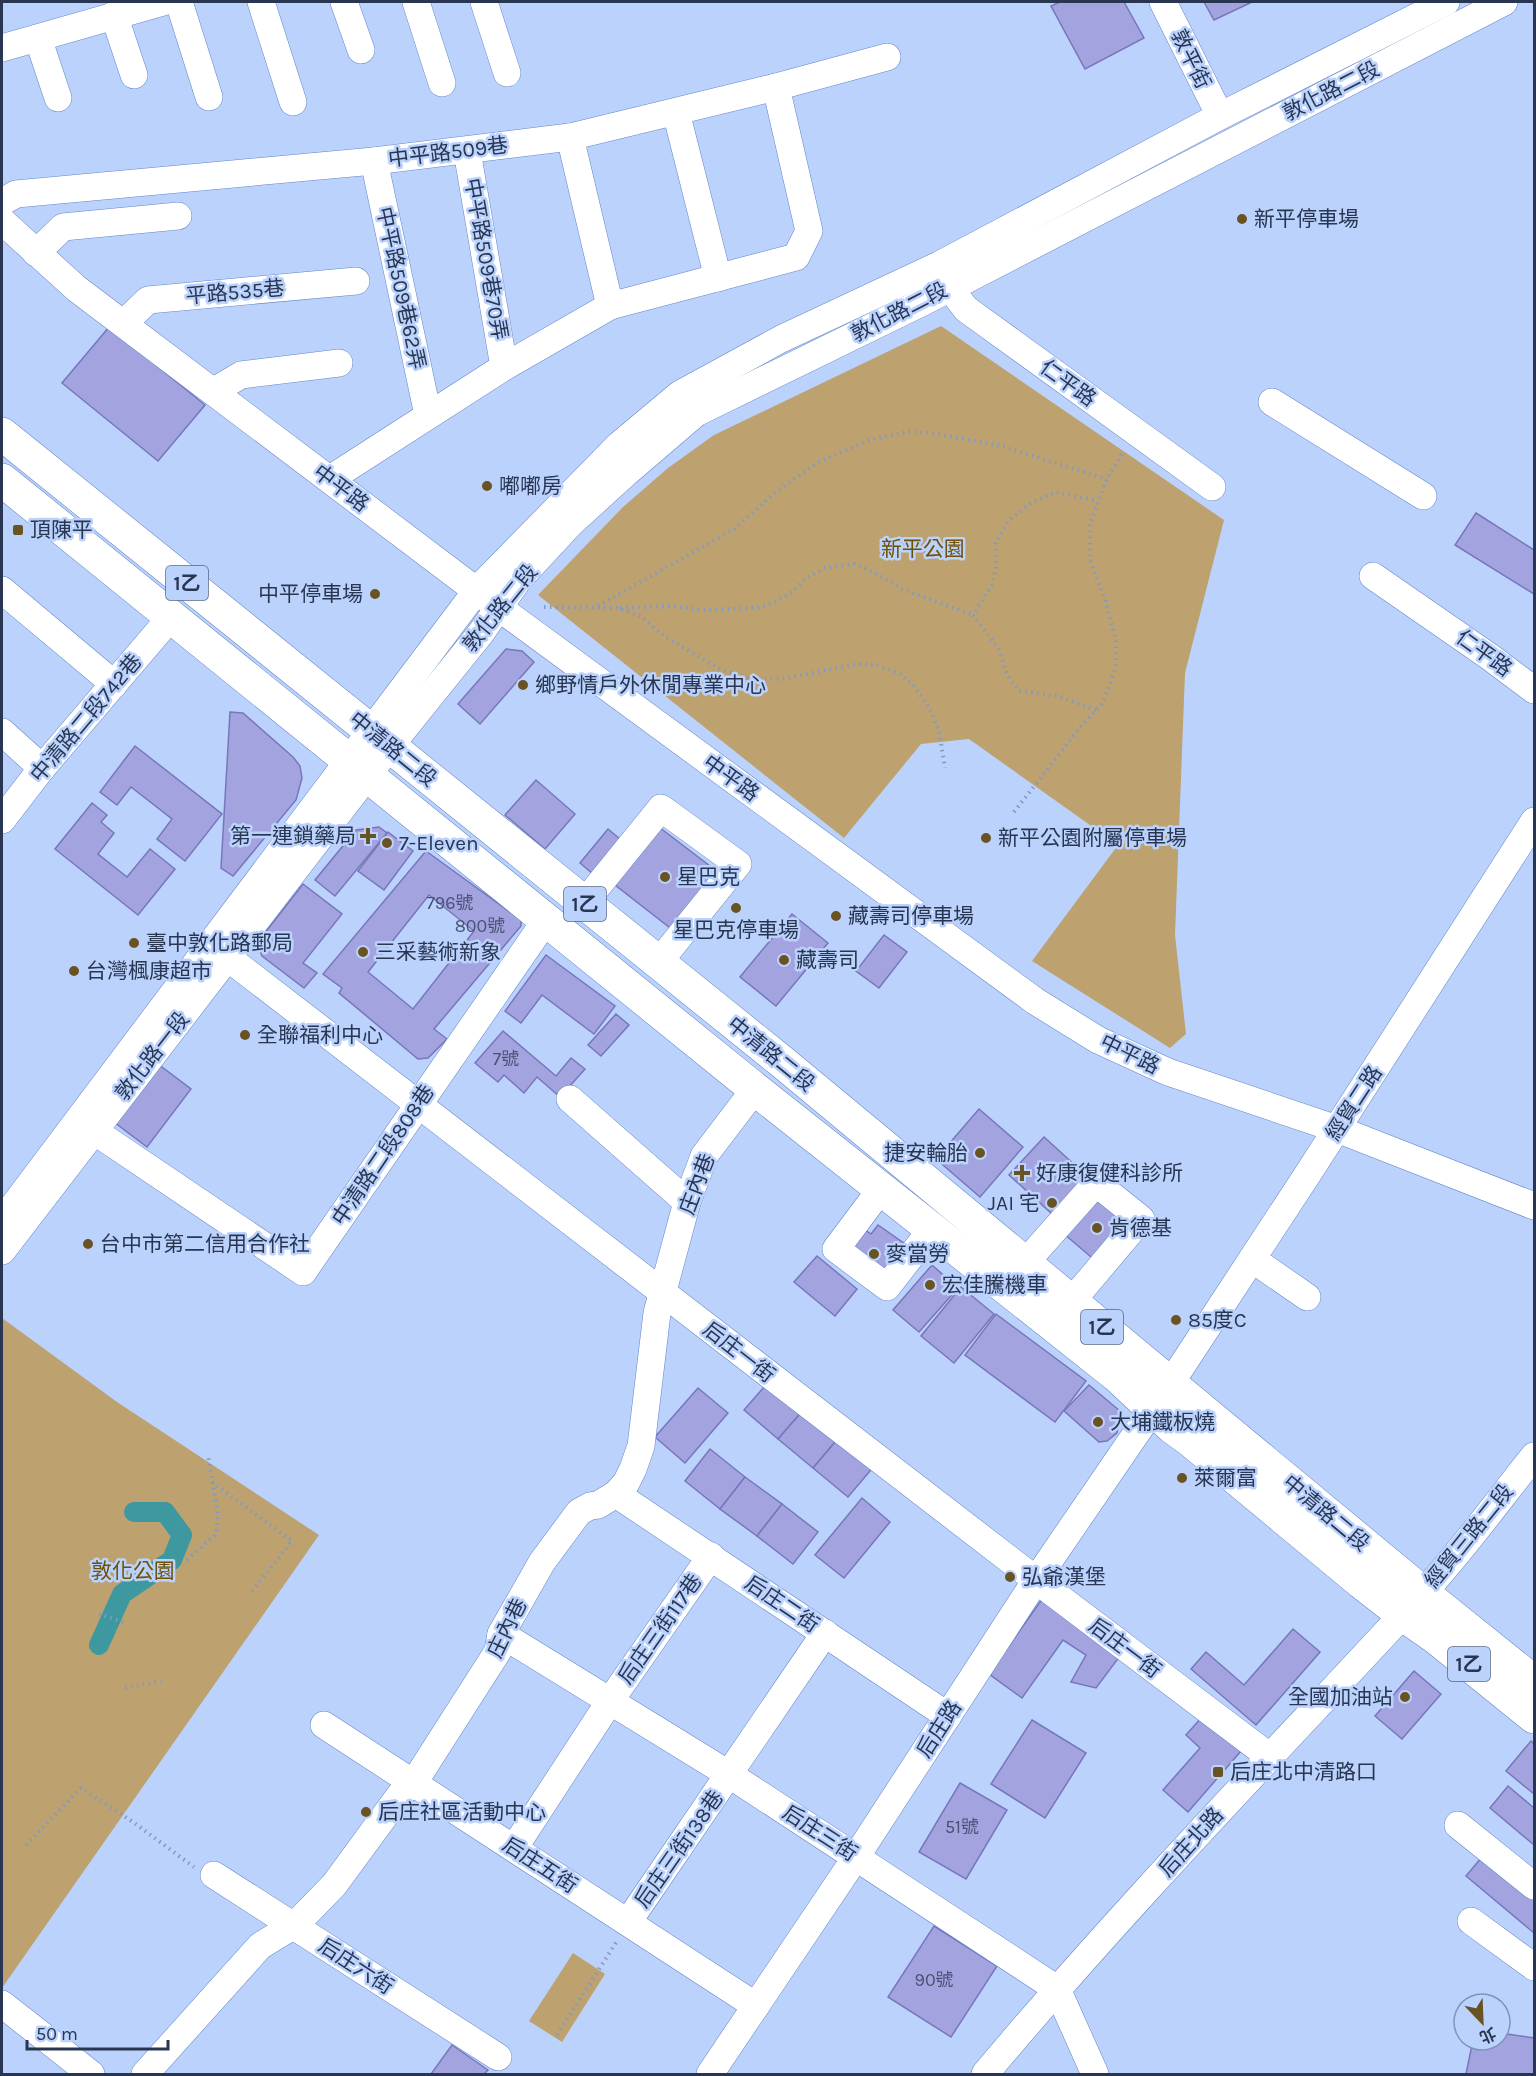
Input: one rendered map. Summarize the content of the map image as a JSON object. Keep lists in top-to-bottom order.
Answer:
{
  "streets": {
    "main road": ["1乙", "中清路二段"],
    "street": [
      "敦平街",
      "敦化路二段",
      "中平路509巷",
      "中平路509巷70弄",
      "中平路509巷62弄",
      "平路535巷",
      "仁平路",
      "中平路",
      "中清路二段742巷",
      "敦化路一段",
      "經貿二路",
      "中清路二段808巷",
      "庄內巷",
      "后庄一街",
      "經貿三路二段",
      "后庄二街",
      "后庄三街117巷",
      "后庄路",
      "后庄三街",
      "后庄北路",
      "后庄三街138巷",
      "后庄五街",
      "后庄六街"
    ]
  },
  "crossings": [
    ["敦平街", "敦化路二段"],
    ["敦化路二段", "仁平路"],
    ["敦化路二段", "中平路"],
    ["敦化路二段", "中清路二段"],
    ["敦化路二段", "敦化路一段"],
    ["中平路509巷", "中平路509巷70弄"],
    ["中平路509巷", "中平路509巷62弄"],
    ["平路535巷", "中平路"],
    ["中平路", "經貿二路"],
    ["中清路二段742巷", "中清路二段"],
    ["中清路二段", "敦化路一段"],
    ["中清路二段", "經貿二路"],
    ["中清路二段", "中清路二段808巷"],
    ["中清路二段", "庄內巷"],
    ["中清路二段", "經貿三路二段"],
    ["中清路二段", "后庄路"],
    ["中清路二段", "后庄北路"],
    ["敦化路一段", "中清路二段808巷"],
    ["敦化路一段", "后庄一街"],
    ["經貿二路", "后庄路"],
    ["中清路二段808巷", "后庄一街"],
    ["庄內巷", "后庄一街"],
    ["庄內巷", "后庄二街"],
    ["庄內巷", "后庄三街"],
    ["庄內巷", "后庄五街"],
    ["庄內巷", "后庄六街"],
    ["后庄一街", "后庄路"],
    ["后庄一街", "后庄北路"],
    ["經貿三路二段", "后庄北路"],
    ["后庄二街", "后庄三街117巷"],
    ["后庄二街", "后庄路"],
    ["后庄二街", "后庄三街138巷"],
    ["后庄三街117巷", "后庄三街"],
    ["后庄三街117巷", "后庄五街"],
    ["后庄路", "后庄三街"],
    ["后庄路", "后庄五街"],
    ["后庄三街", "后庄北路"],
    ["后庄三街", "后庄三街138巷"],
    ["后庄三街138巷", "后庄五街"]
  ],
  "parks": ["新平公園", "敦化公園"],
  "places": {
    "other": [
      "新平停車場",
      "嘟嘟房",
      "中平停車場",
      "鄉野情戶外休閒專業中心",
      "新平公園附屬停車場",
      "7-Eleven",
      "星巴克",
      "星巴克停車場",
      "藏壽司停車場",
      "臺中敦化路郵局",
      "三采藝術新象",
      "藏壽司",
      "台灣楓康超市",
      "全聯福利中心",
      "捷安輪胎",
      "JAI 宅",
      "肯德基",
      "台中市第二信用合作社",
      "麥當勞",
      "宏佳騰機車",
      "85度C",
      "大埔鐵板燒",
      "萊爾富",
      "弘爺漢堡",
      "全國加油站",
      "后庄社區活動中心"
    ],
    "transit": ["頂陳平", "后庄北中清路口"],
    "health": ["第一連鎖藥局", "好康復健科診所"]
  },
  "house_numbers": [
    "796號",
    "800號",
    "7號",
    "51號",
    "90號"
  ],
  "scale_bar": "50 m",
  "north": "bottom right"
}
